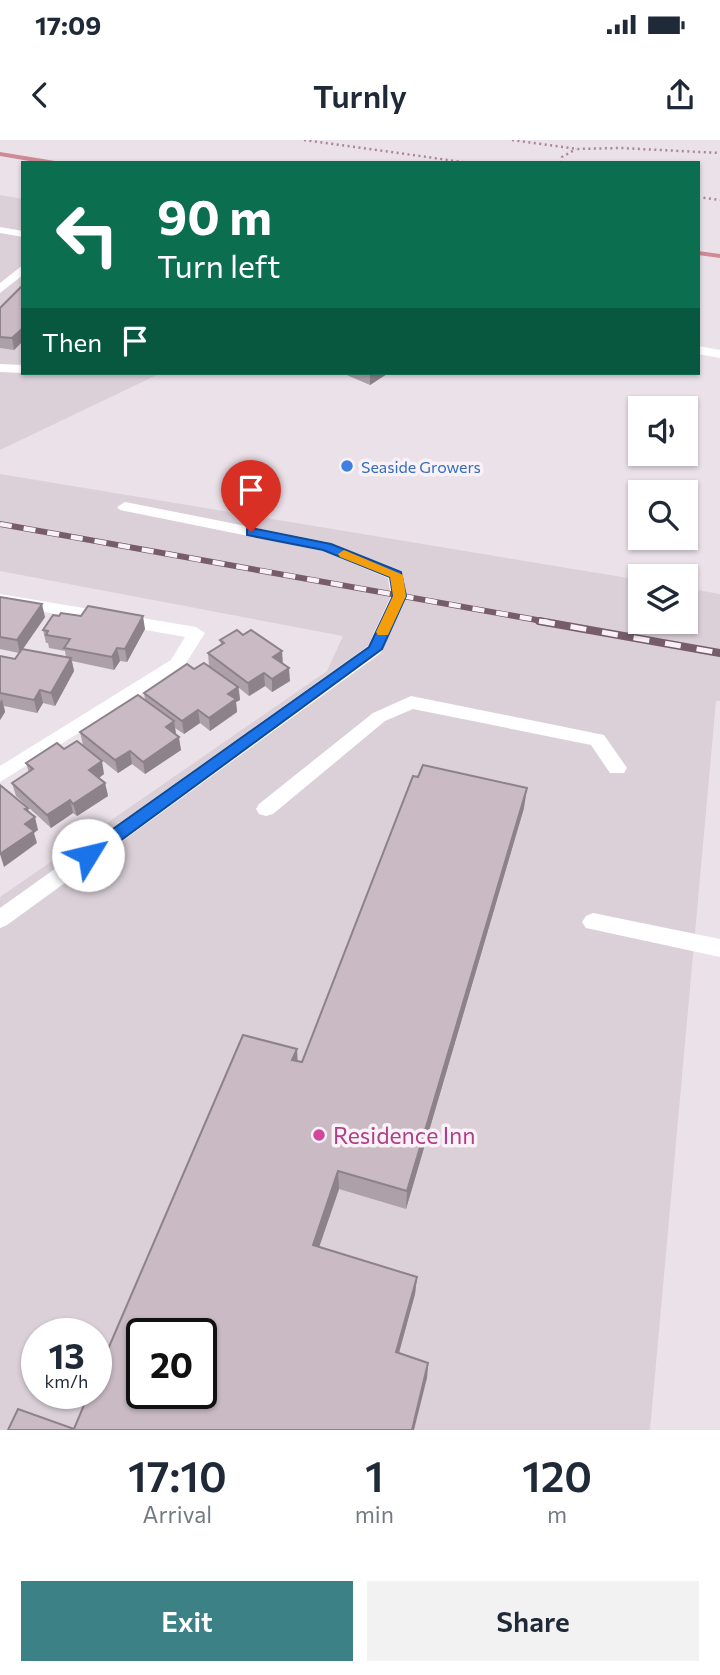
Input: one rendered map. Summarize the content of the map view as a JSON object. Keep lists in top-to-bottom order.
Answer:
{
  "places": ["Seaside Growers", "Residence Inn"],
  "page": {
    "status": "17:09",
    "header": "Turnly",
    "turn": ["90 m", "Turn left"],
    "then": "Then",
    "speed": "13 km/h",
    "limit": "20",
    "eta": [
      "17:10",
      "Arrival",
      "1",
      "min",
      "120",
      "m"
    ],
    "buttons": ["Exit", "Share"]
  }
}
